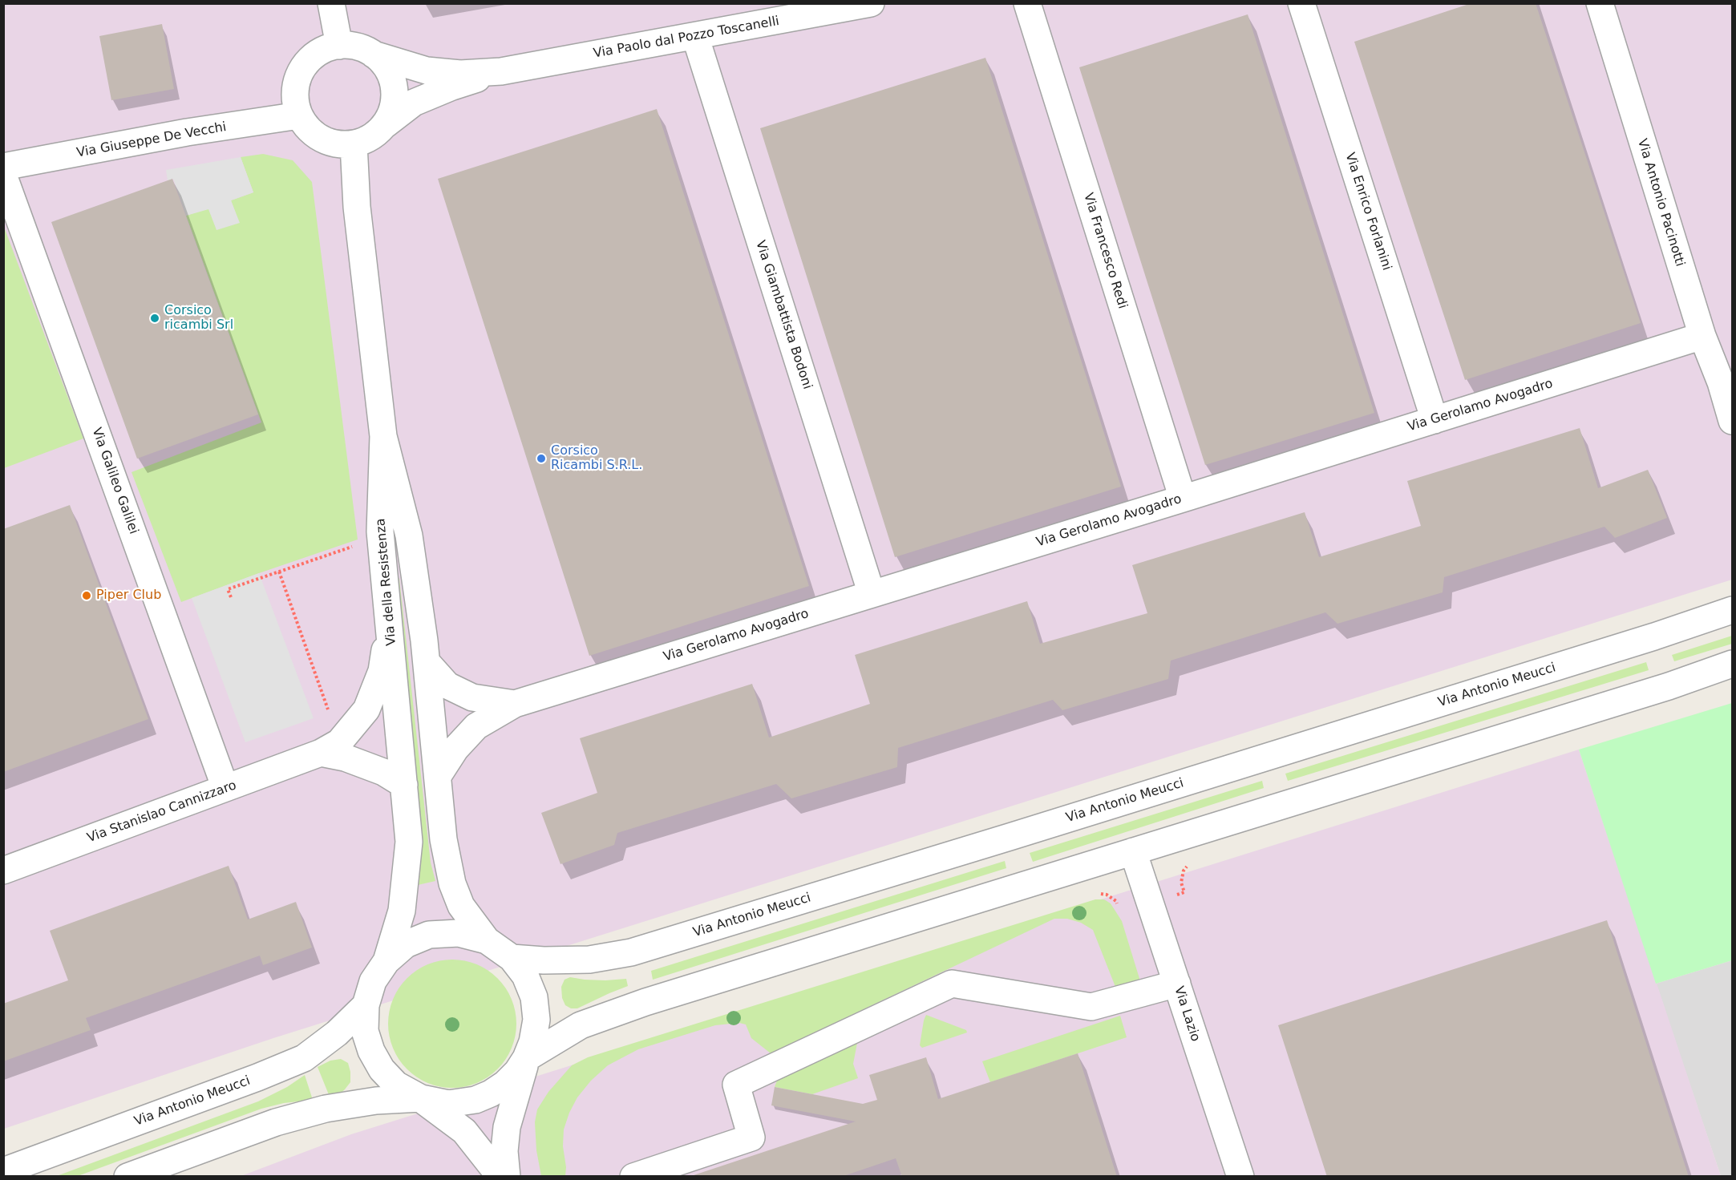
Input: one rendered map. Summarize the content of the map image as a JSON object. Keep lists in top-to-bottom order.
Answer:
{
  "streets": {
    "street": [
      "Via Paolo dal Pozzo Toscanelli",
      "Via Giuseppe De Vecchi",
      "Via Antonio Pacinotti",
      "Via Enrico Forlanini",
      "Via Francesco Redi",
      "Via Giambattista Bodoni",
      "Via Gerolamo Avogadro",
      "Via Galileo Galilei",
      "Via della Resistenza",
      "Via Antonio Meucci",
      "Via Stanislao Cannizzaro",
      "Via Lazio"
    ]
  },
  "crossings": [
    ["Via Paolo dal Pozzo Toscanelli", "Via Giuseppe De Vecchi"],
    ["Via Paolo dal Pozzo Toscanelli", "Via Giambattista Bodoni"],
    ["Via Paolo dal Pozzo Toscanelli", "Via della Resistenza"],
    ["Via Giuseppe De Vecchi", "Via della Resistenza"],
    ["Via Antonio Pacinotti", "Via Gerolamo Avogadro"],
    ["Via Enrico Forlanini", "Via Gerolamo Avogadro"],
    ["Via Francesco Redi", "Via Gerolamo Avogadro"],
    ["Via Giambattista Bodoni", "Via Gerolamo Avogadro"],
    ["Via Galileo Galilei", "Via Stanislao Cannizzaro"],
    ["Via della Resistenza", "Via Antonio Meucci"]
  ],
  "places": ["Corsico ricambi Srl", "Corsico Ricambi S.R.L.", "Piper Club"]
}
